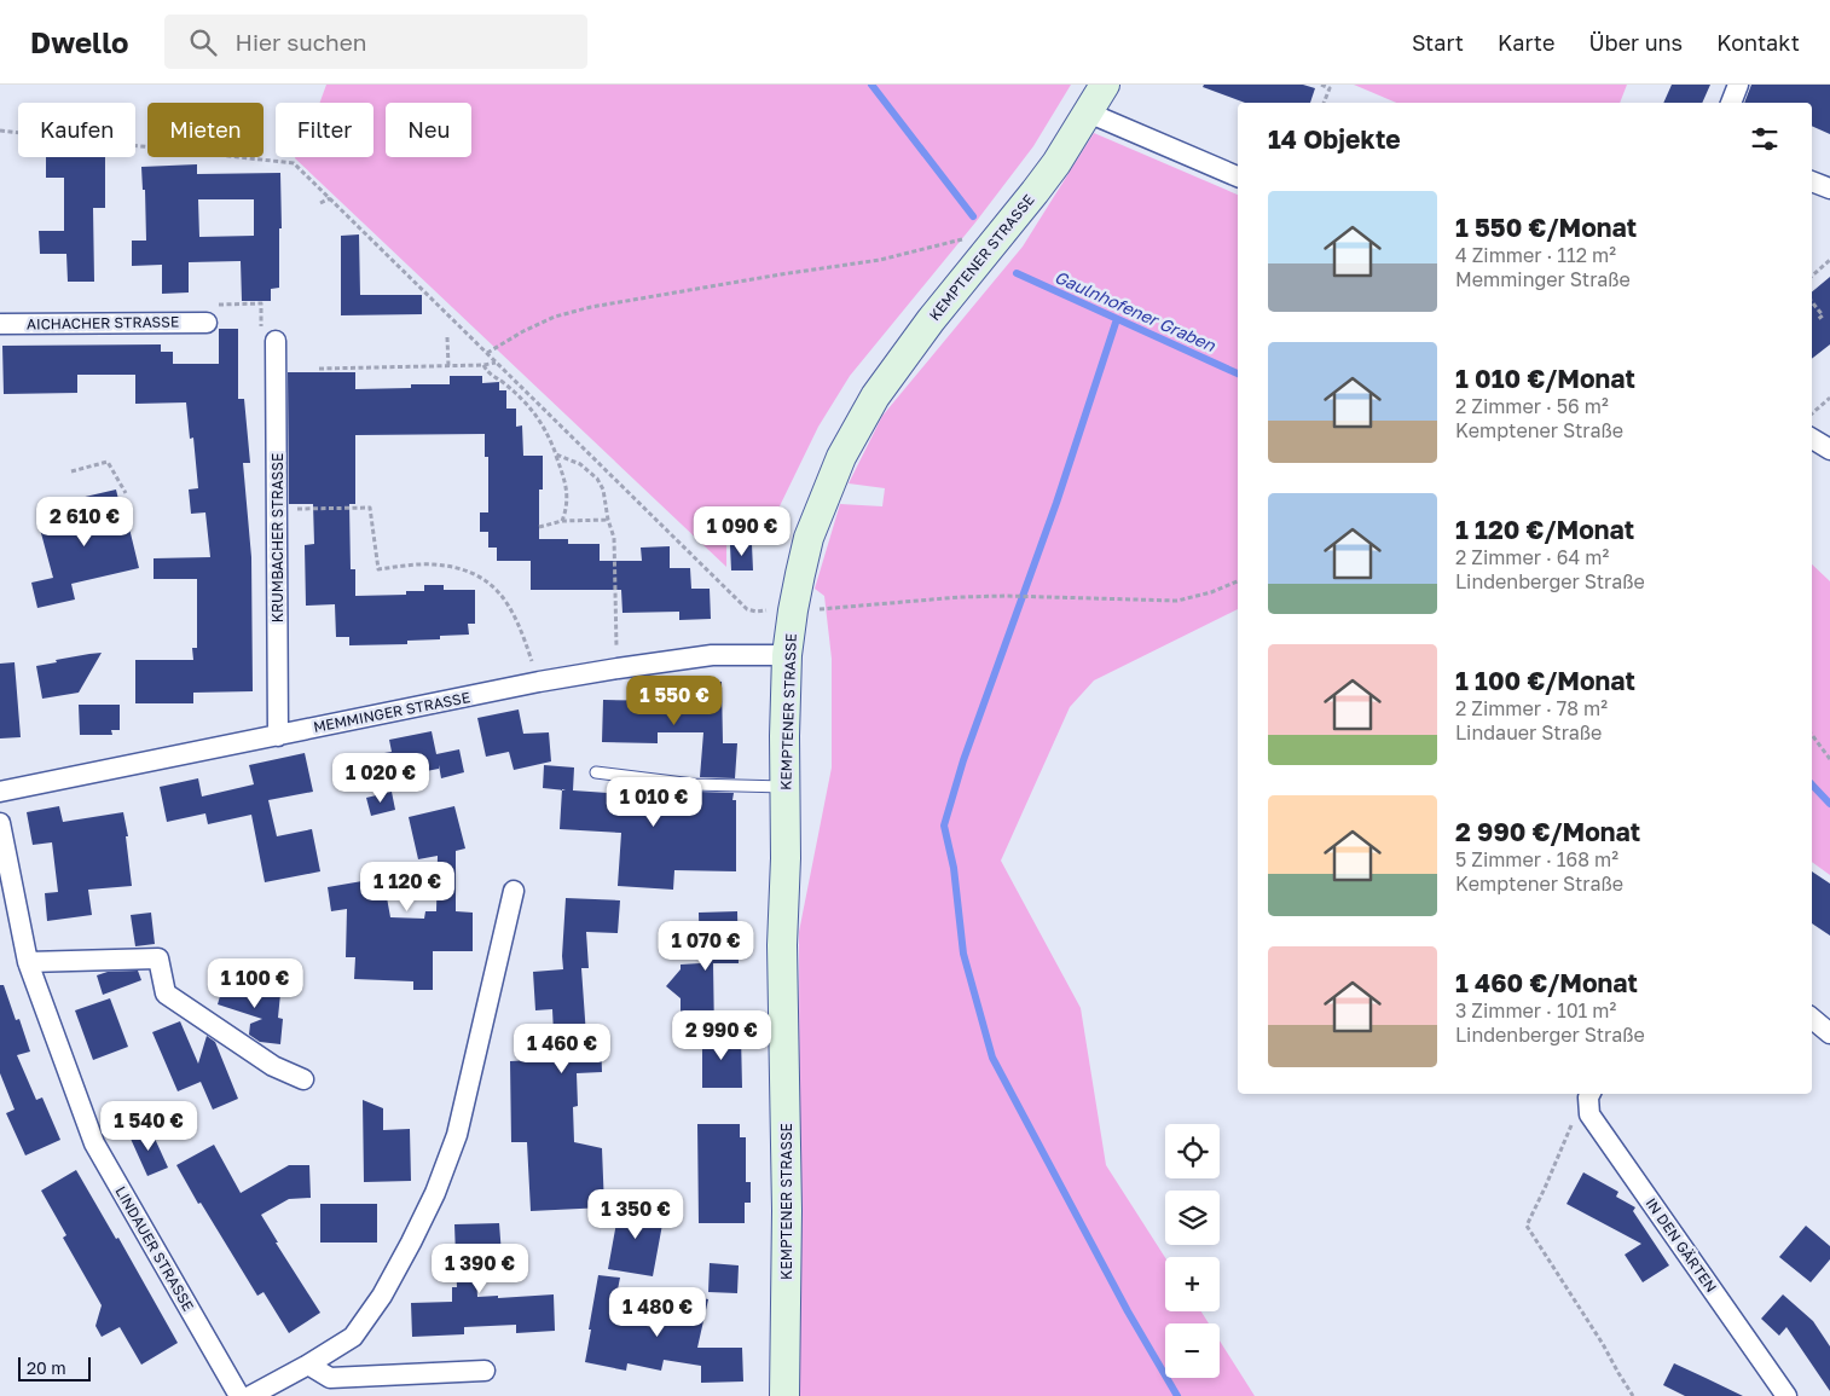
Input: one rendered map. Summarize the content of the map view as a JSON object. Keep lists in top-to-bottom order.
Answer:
{
  "streets": {
    "street": [
      "KEMPTENER STRASSE",
      "AICHACHER STRASSE",
      "KRUMBACHER STRASSE",
      "MEMMINGER STRASSE",
      "IN DEN GÄRTEN",
      "LINDAUER STRASSE"
    ]
  },
  "crossings": [
    ["KEMPTENER STRASSE", "MEMMINGER STRASSE"],
    ["KRUMBACHER STRASSE", "MEMMINGER STRASSE"]
  ],
  "water": ["Gaulnhofener Graben"],
  "scale_bar": "20 m",
  "page": {
    "header": "Dwello",
    "search": "Hier suchen",
    "nav": [
      "Start",
      "Karte",
      "Über uns",
      "Kontakt"
    ],
    "chip": [
      "Kaufen",
      "Mieten",
      "Filter",
      "Neu"
    ],
    "heading": "14 Objekte",
    "list": [
      {
        "name": "1 550 €/Monat",
        "note": "4 Zimmer · 112 m² · Memminger Straße"
      },
      {
        "name": "1 010 €/Monat",
        "note": "2 Zimmer · 56 m² · Kemptener Straße"
      },
      {
        "name": "1 120 €/Monat",
        "note": "2 Zimmer · 64 m² · Lindenberger Straße"
      },
      {
        "name": "1 100 €/Monat",
        "note": "2 Zimmer · 78 m² · Lindauer Straße"
      },
      {
        "name": "2 990 €/Monat",
        "note": "5 Zimmer · 168 m² · Kemptener Straße"
      },
      {
        "name": "1 460 €/Monat",
        "note": "3 Zimmer · 101 m² · Lindenberger Straße"
      }
    ],
    "price": [
      "2 610 €",
      "1 090 €",
      "1 550 €",
      "1 020 €",
      "1 010 €",
      "1 120 €",
      "1 070 €",
      "1 100 €",
      "2 990 €",
      "1 460 €",
      "1 540 €",
      "1 350 €",
      "1 390 €",
      "1 480 €"
    ],
    "map_buttons": ["+", "−"],
    "scale": "20 m"
  }
}
